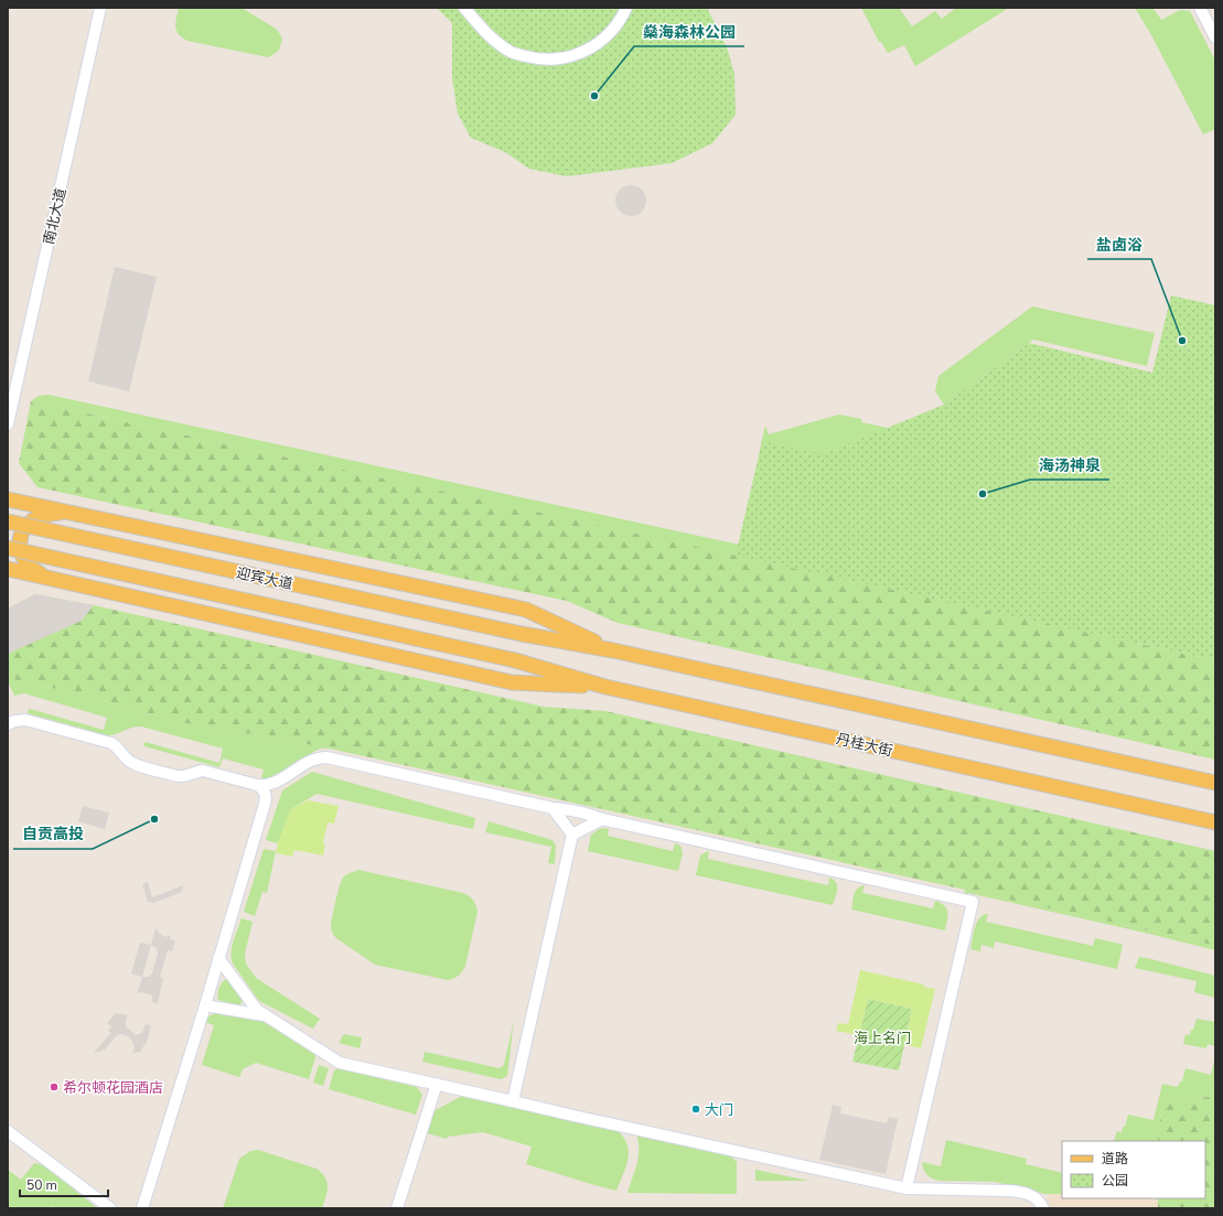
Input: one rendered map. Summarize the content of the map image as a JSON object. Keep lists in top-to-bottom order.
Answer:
{
  "streets": {
    "main road": ["迎宾大道", "丹桂大街"],
    "street": ["南北大道"]
  },
  "crossings": [
    ["迎宾大道", "丹桂大街"]
  ],
  "parks": ["海上名门"],
  "places": [
    "燊海森林公园",
    "盐卤浴",
    "海汤神泉",
    "自贡高投",
    "希尔顿花园酒店",
    "大门"
  ],
  "legend": ["道路", "公园"],
  "scale_bar": "50 m"
}
